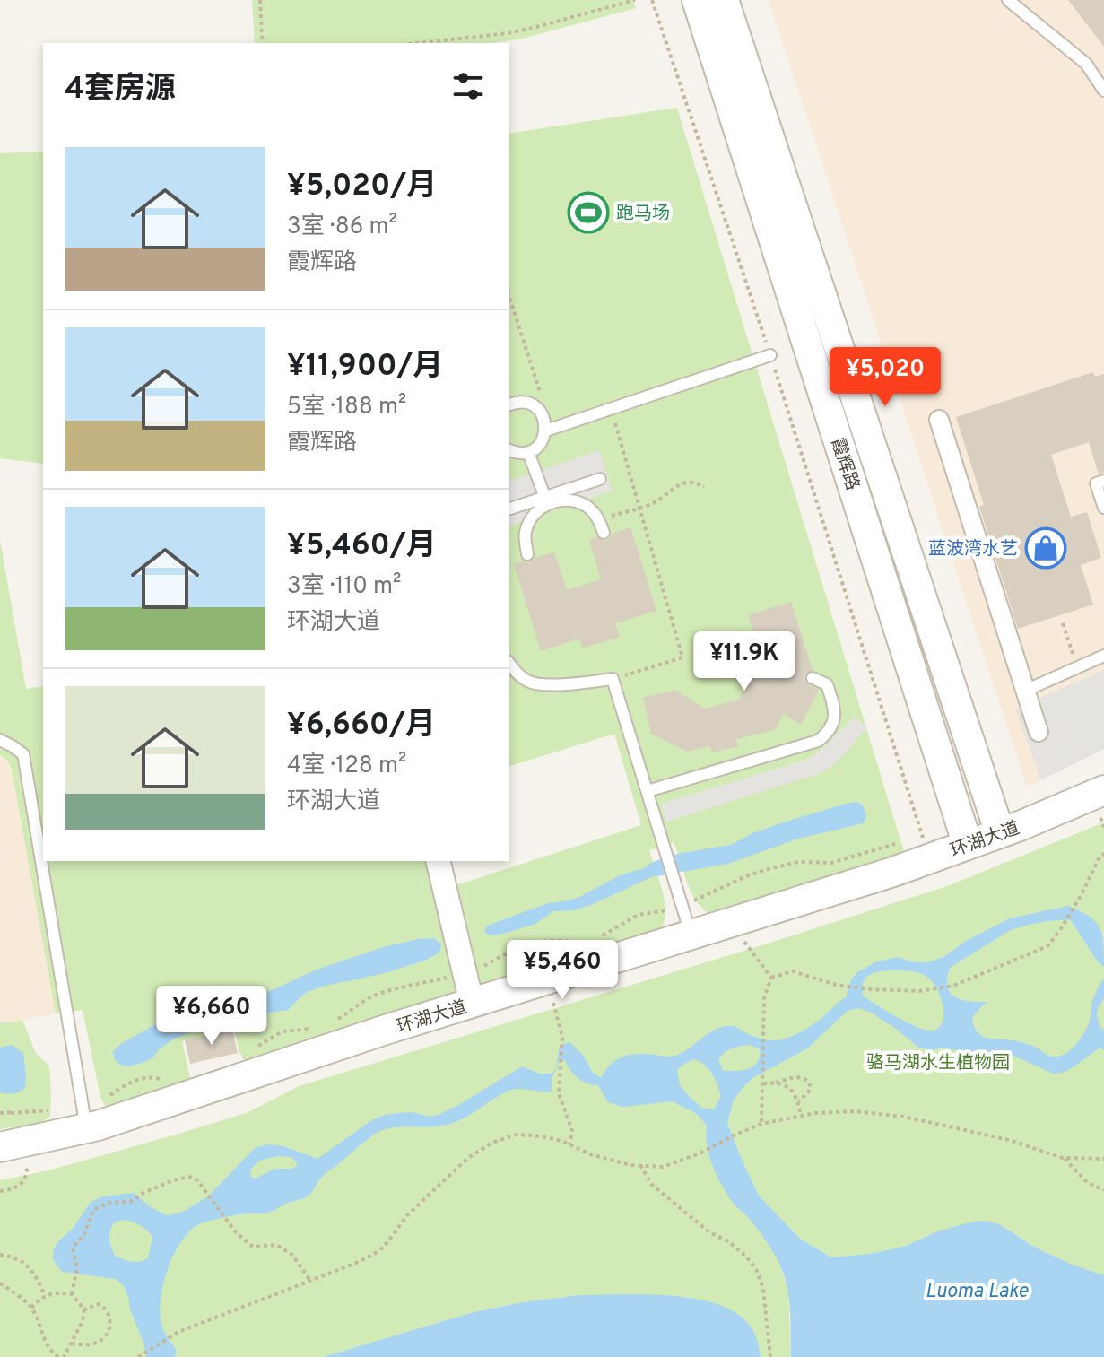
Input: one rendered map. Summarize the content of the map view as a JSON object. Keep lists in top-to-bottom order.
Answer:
{
  "streets": {
    "street": ["霞辉路", "环湖大道"]
  },
  "crossings": [
    ["霞辉路", "环湖大道"]
  ],
  "water": ["Luoma Lake"],
  "parks": ["骆马湖水生植物园"],
  "places": {
    "sports": ["跑马场"],
    "shop": ["蓝波湾水艺"]
  },
  "page": {
    "heading": "4套房源",
    "list": [
      {
        "name": "¥5,020/月",
        "note": "3室 · 86 m² · 霞辉路"
      },
      {
        "name": "¥11,900/月",
        "note": "5室 · 188 m² · 霞辉路"
      },
      {
        "name": "¥5,460/月",
        "note": "3室 · 110 m² · 环湖大道"
      },
      {
        "name": "¥6,660/月",
        "note": "4室 · 128 m² · 环湖大道"
      }
    ],
    "price": [
      "¥5,020",
      "¥11.9K",
      "¥5,460",
      "¥6,660"
    ]
  }
}
